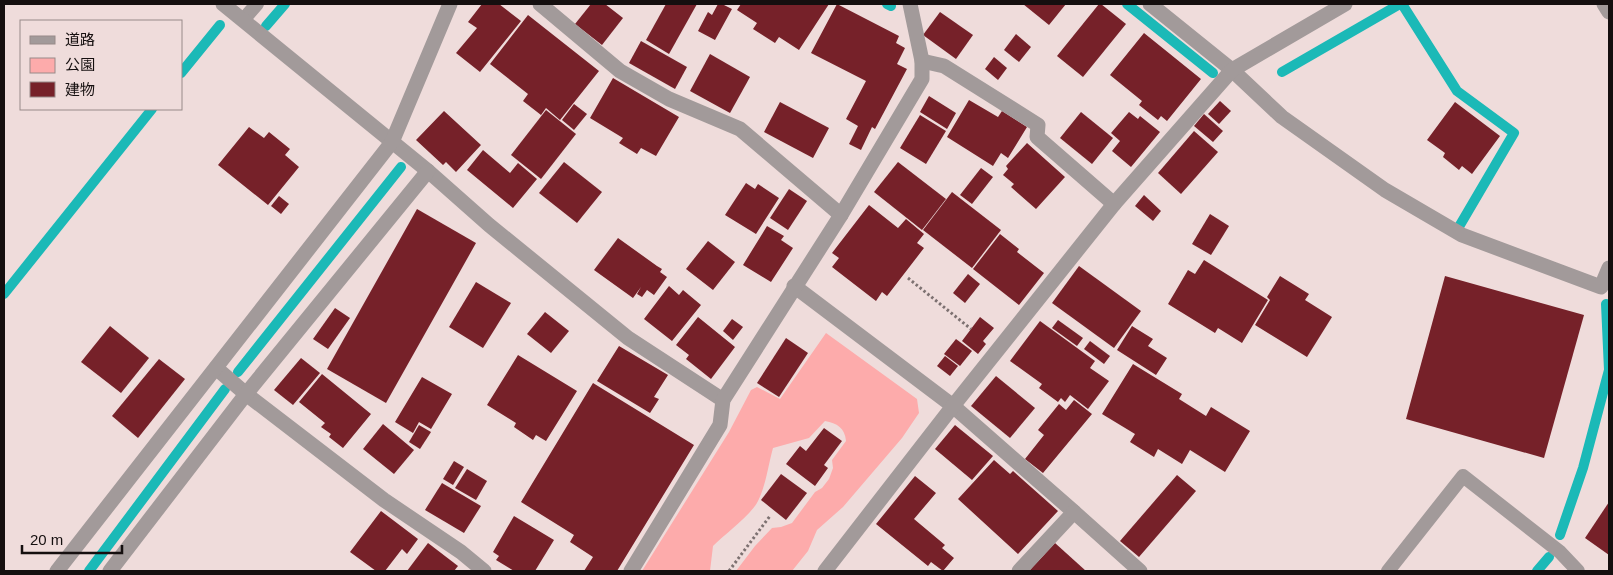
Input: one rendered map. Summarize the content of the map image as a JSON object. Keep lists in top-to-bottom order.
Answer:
{
  "legend": ["道路", "公園", "建物"],
  "scale_bar": "20 m"
}
